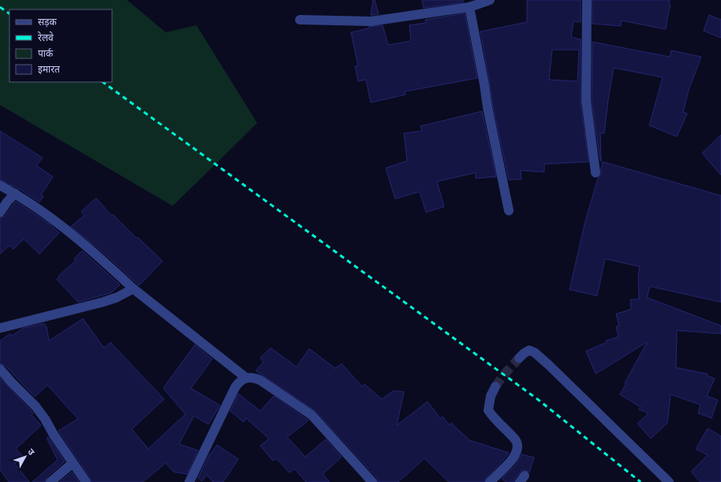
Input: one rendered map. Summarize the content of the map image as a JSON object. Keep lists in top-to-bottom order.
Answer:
{
  "legend": [
    "सड़क",
    "रेलवे",
    "पार्क",
    "इमारत"
  ],
  "north": "top right"
}
